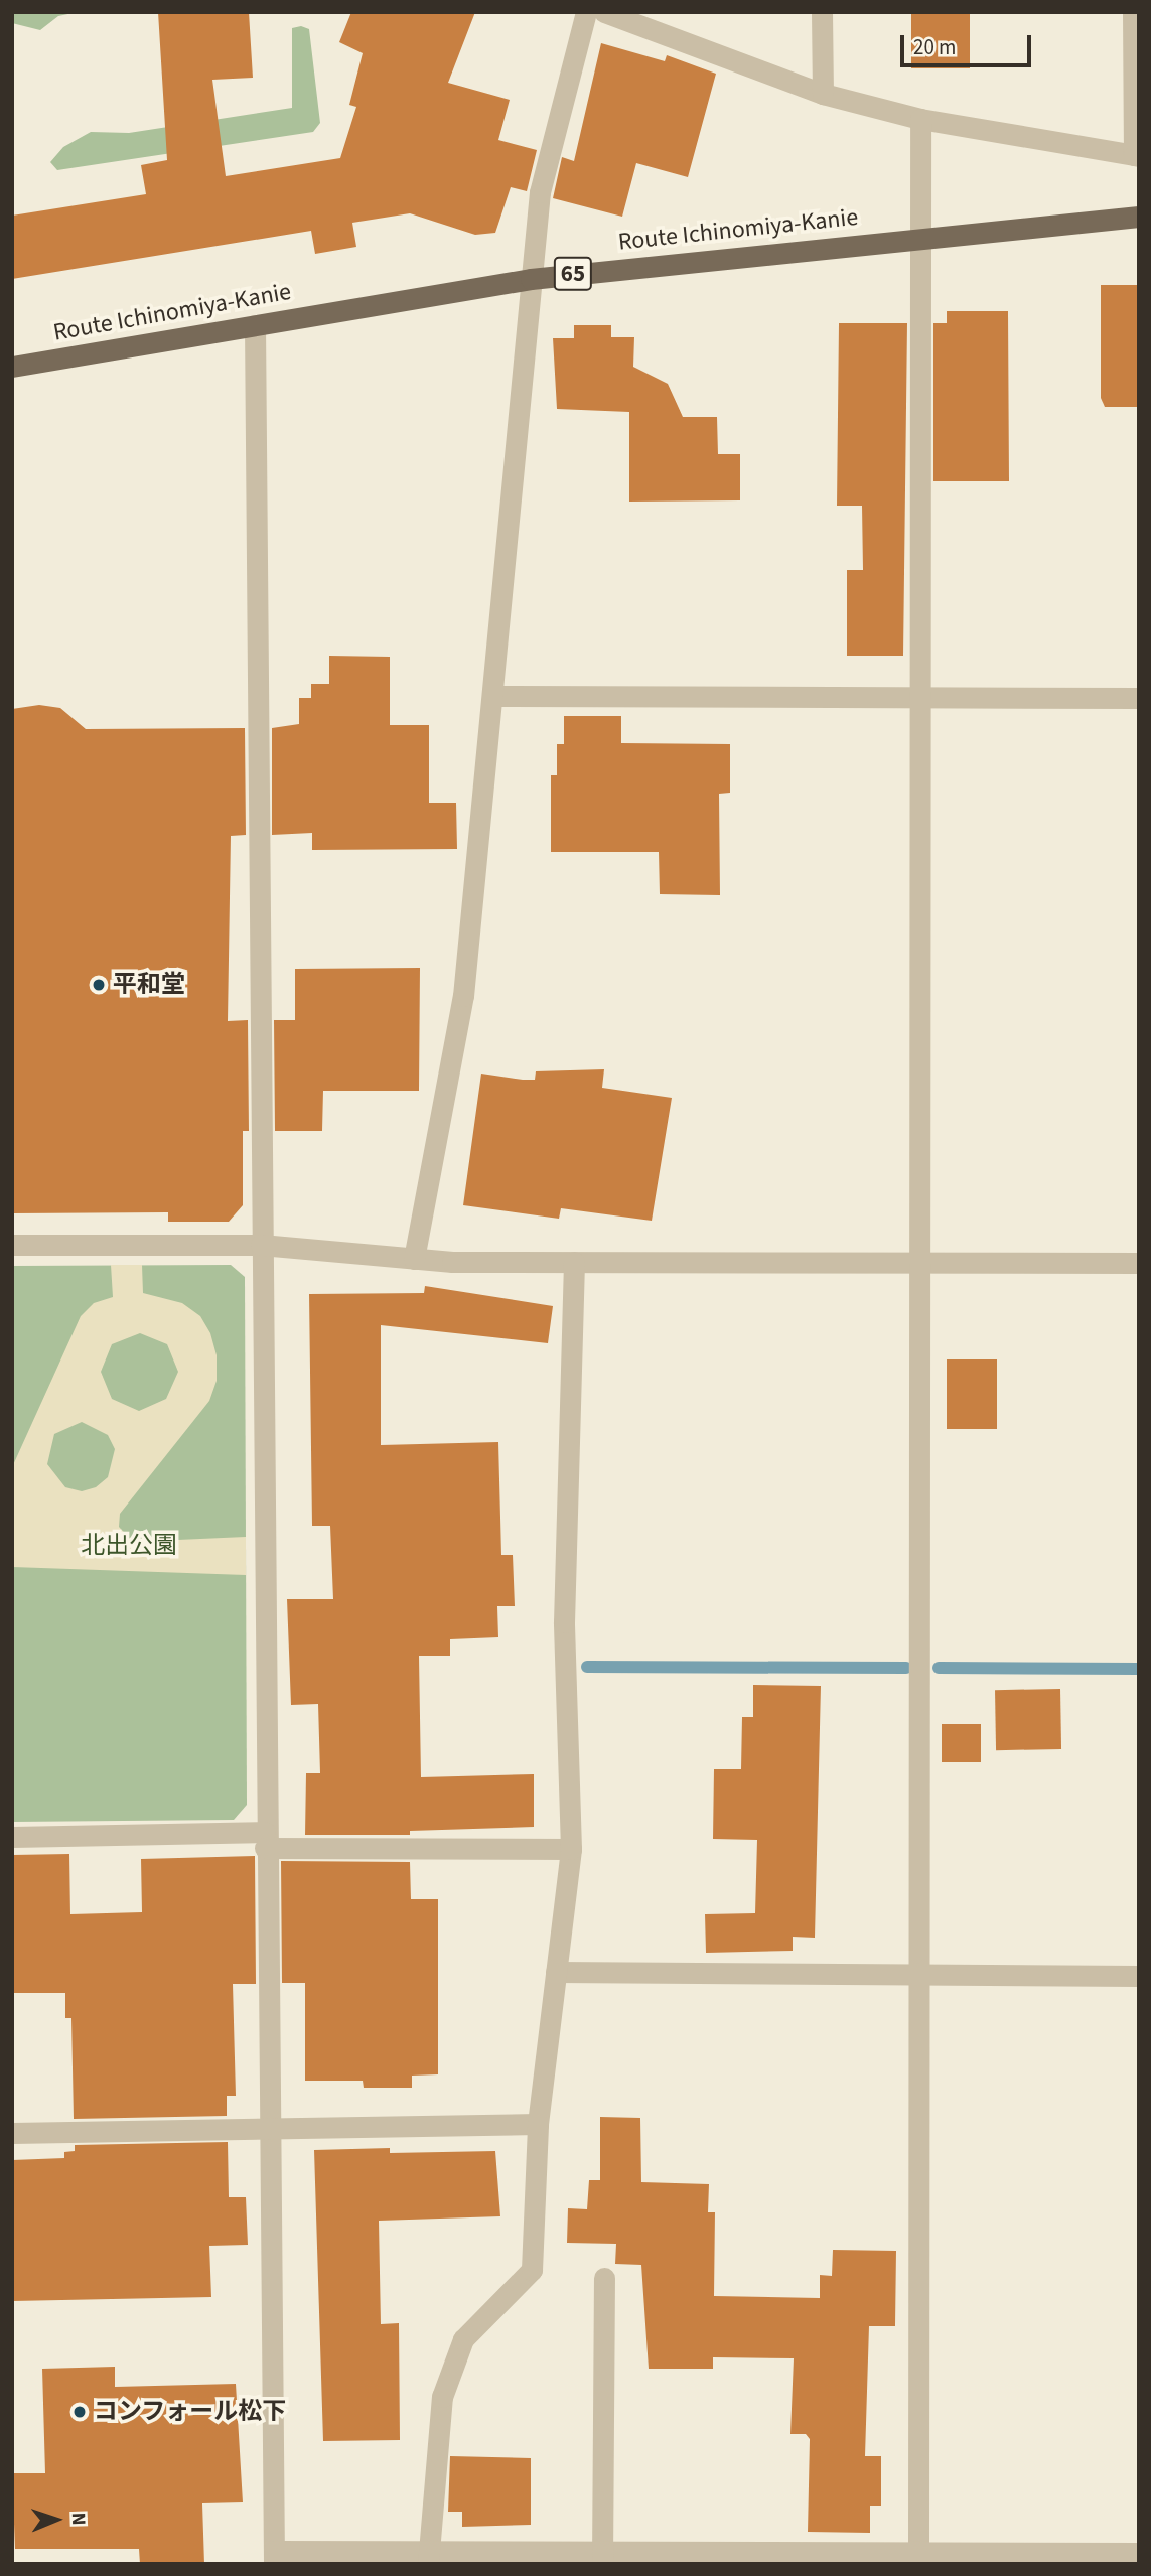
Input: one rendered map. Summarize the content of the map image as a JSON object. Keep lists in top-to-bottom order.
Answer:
{
  "streets": {
    "main road": ["Route Ichinomiya-Kanie", "65"]
  },
  "parks": ["北出公園"],
  "places": ["平和堂", "コンフォール松下"],
  "scale_bar": "20 m",
  "north": "right"
}
